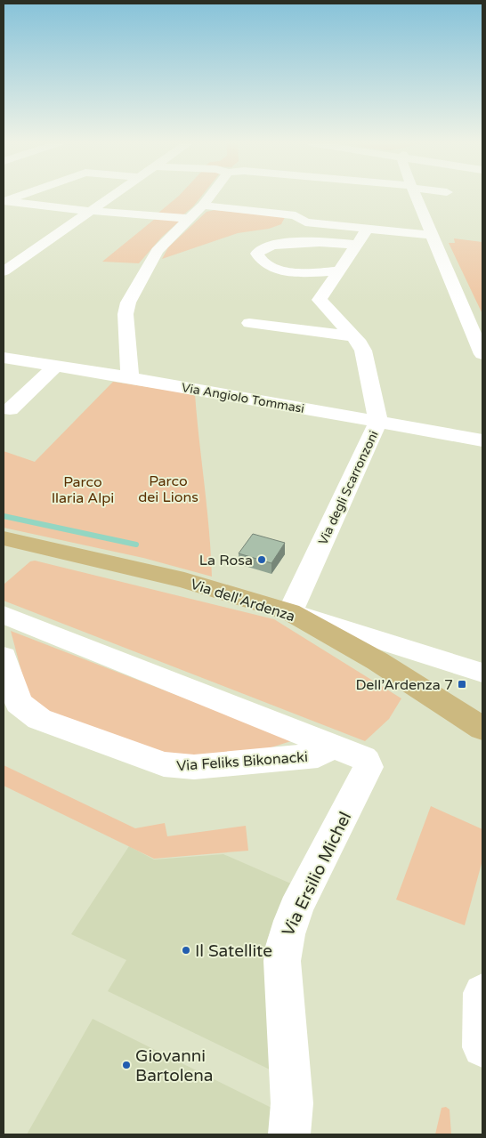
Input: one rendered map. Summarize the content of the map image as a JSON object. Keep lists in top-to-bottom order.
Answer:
{
  "streets": {
    "main road": ["Via dell'Ardenza"],
    "street": [
      "Via Angiolo Tommasi",
      "Via degli Scarronzoni",
      "Via Feliks Bikonacki",
      "Via Ersilio Michel"
    ]
  },
  "crossings": [
    ["Via Angiolo Tommasi", "Via degli Scarronzoni"],
    ["Via degli Scarronzoni", "Via dell'Ardenza"],
    ["Via Feliks Bikonacki", "Via Ersilio Michel"]
  ],
  "parks": ["Parco dei Lions", "Parco Ilaria Alpi"],
  "places": {
    "other": ["La Rosa", "Il Satellite", "Giovanni Bartolena"],
    "transit": ["Dell’Ardenza 7"]
  }
}
